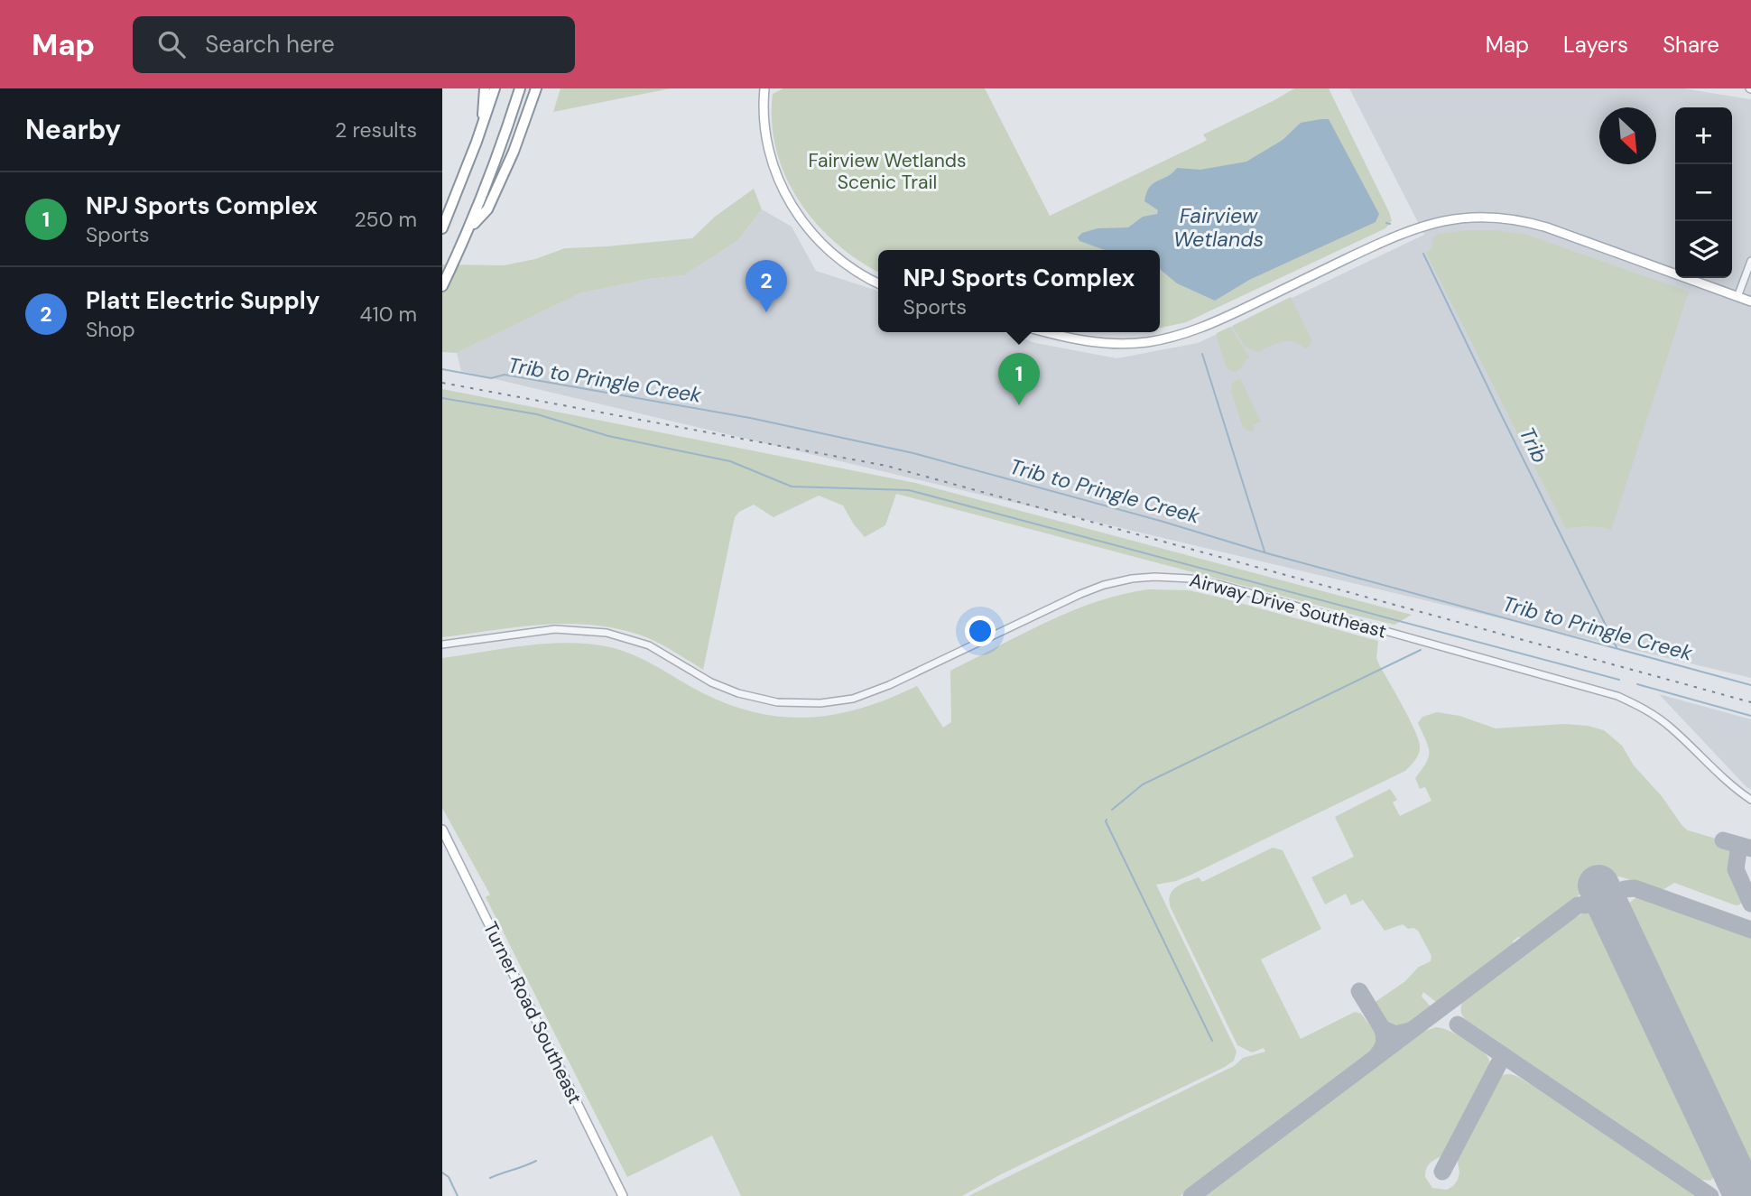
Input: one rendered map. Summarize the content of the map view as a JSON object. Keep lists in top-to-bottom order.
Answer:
{
  "streets": {
    "main road": ["Turner Road Southeast"],
    "street": ["Airway Drive Southeast"]
  },
  "water": ["Fairview Wetlands", "Trib to Pringle Creek", "Trib"],
  "parks": ["Fairview Wetlands Scenic Trail"],
  "north": "bottom right",
  "page": {
    "header": "Map",
    "search": "Search here",
    "nav": ["Map", "Layers", "Share"],
    "heading": ["Nearby", "2 results"],
    "map_buttons": ["+", "−"],
    "list": [
      {
        "mark": "1",
        "name": "NPJ Sports Complex",
        "note": "Sports",
        "value": "250 m"
      },
      {
        "mark": "2",
        "name": "Platt Electric Supply",
        "note": "Shop",
        "value": "410 m"
      }
    ],
    "popup": ["NPJ Sports Complex", "Sports"],
    "pins": ["2", "1"]
  }
}
